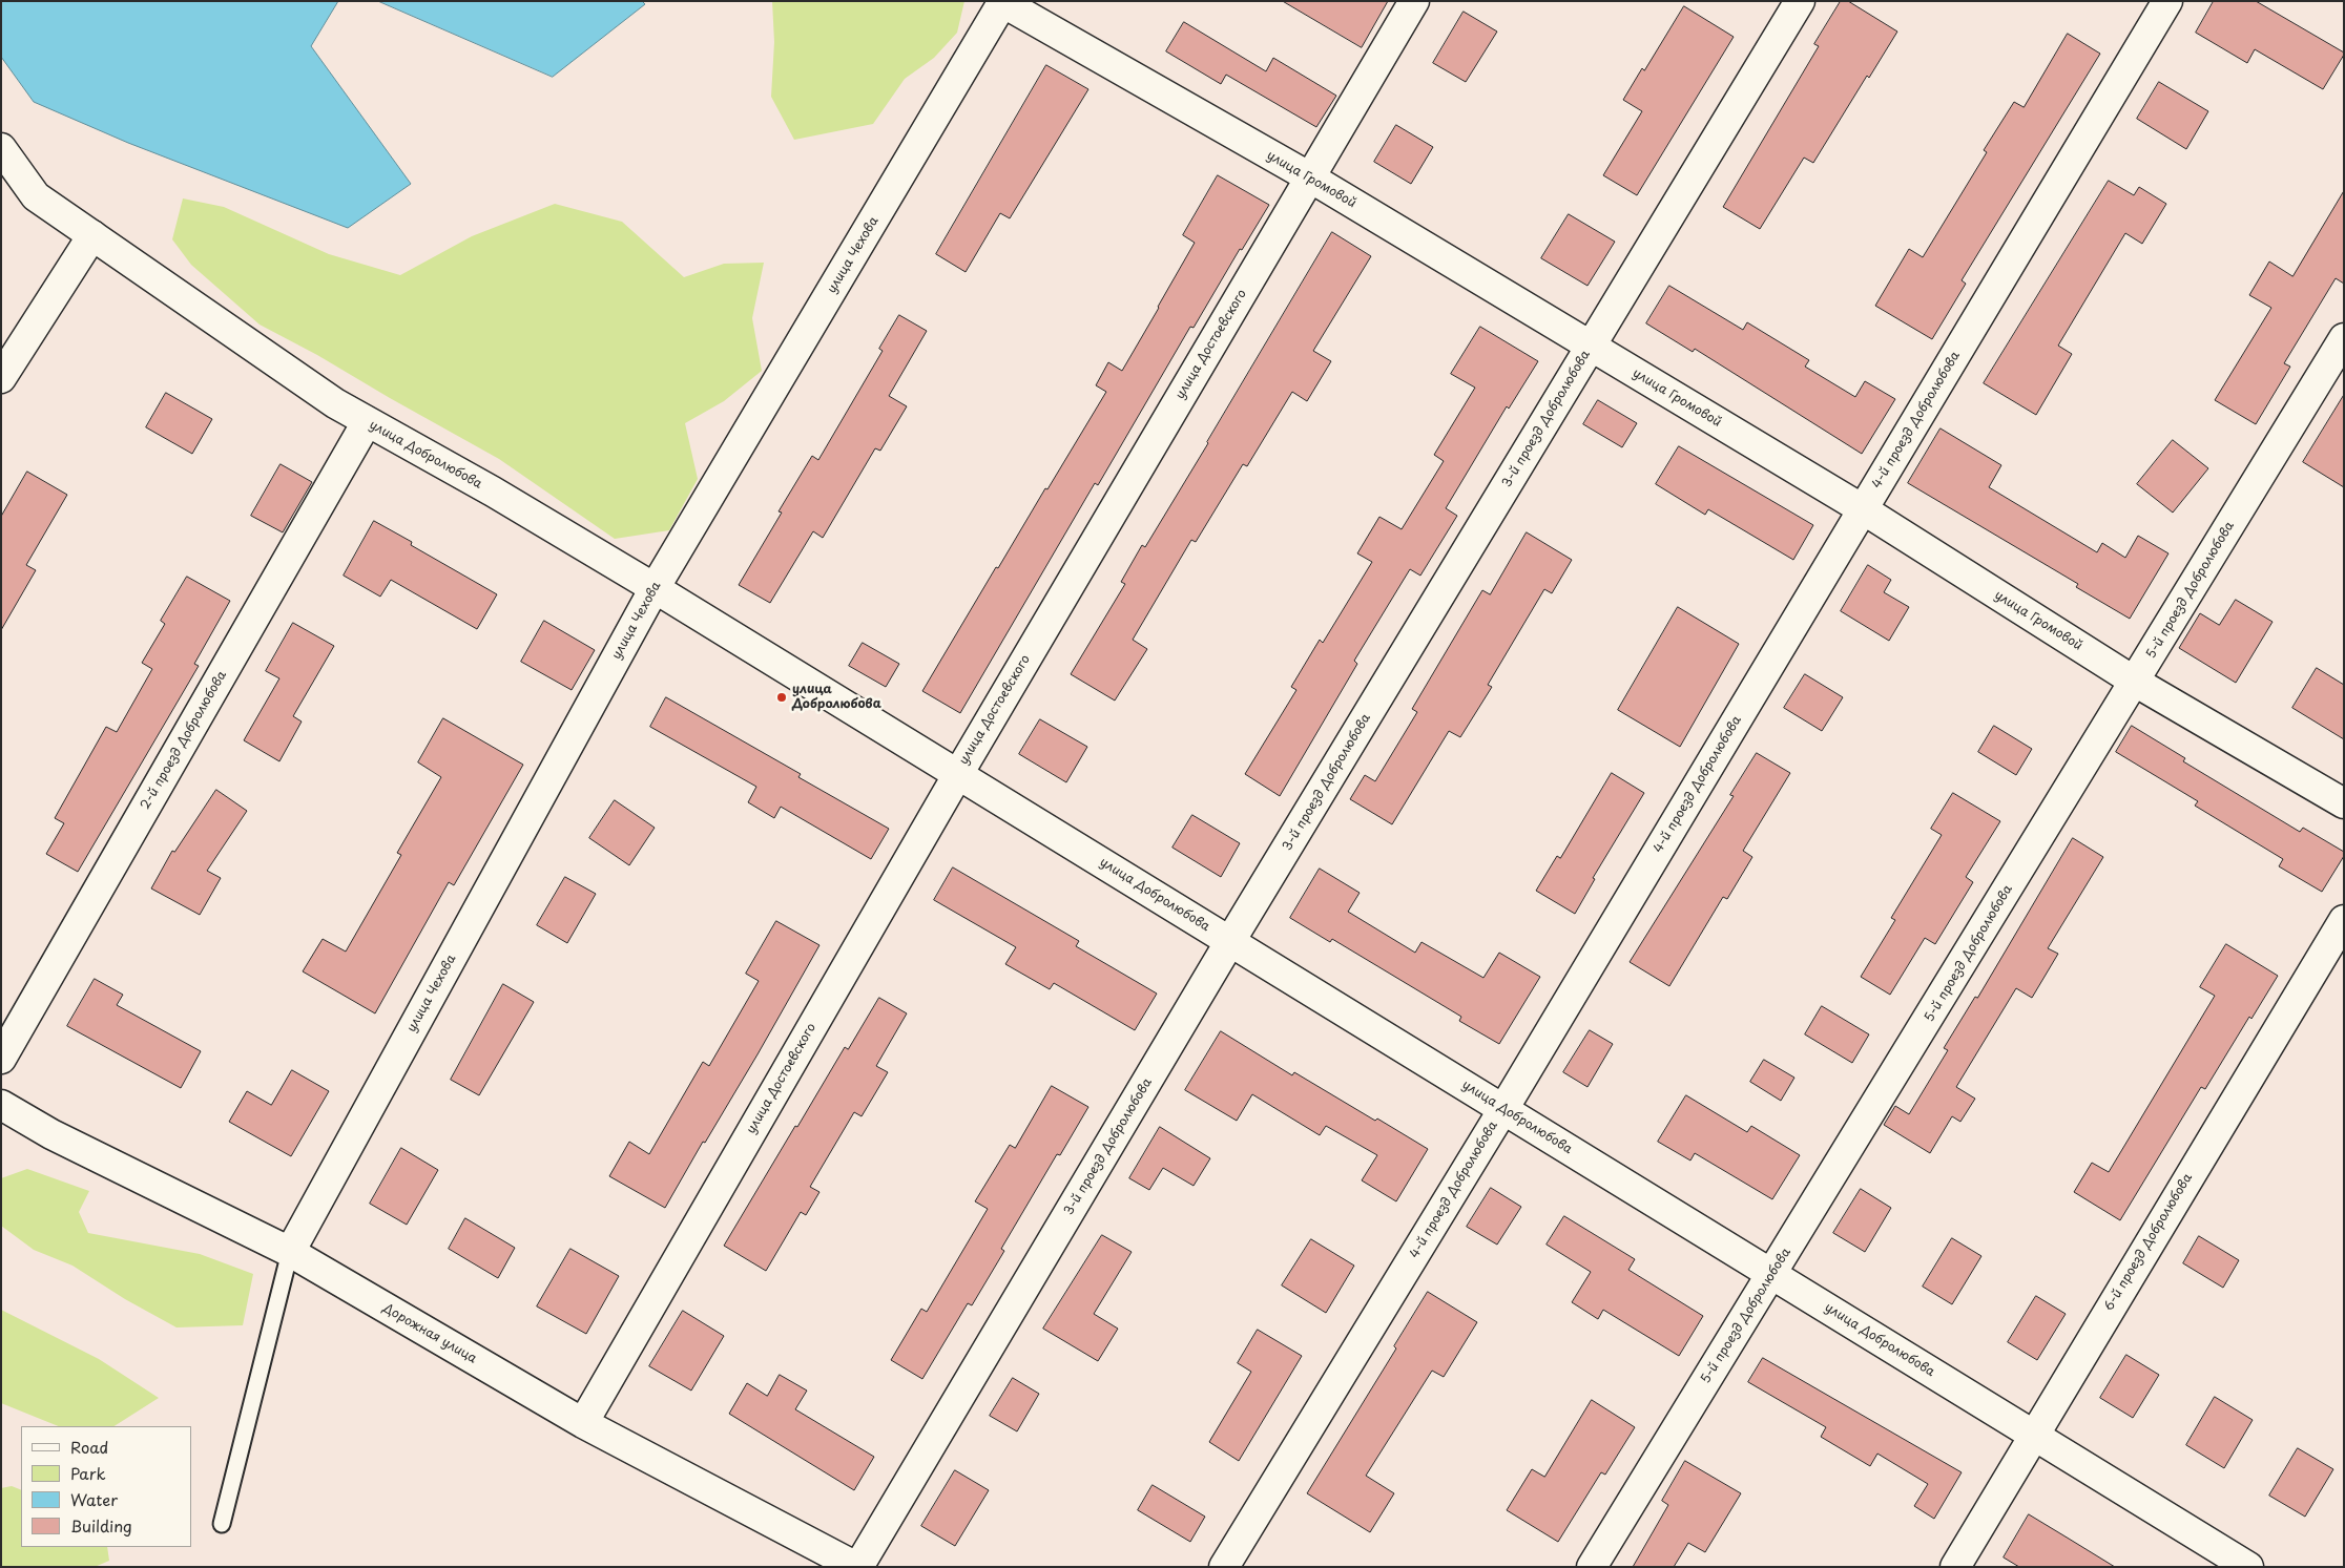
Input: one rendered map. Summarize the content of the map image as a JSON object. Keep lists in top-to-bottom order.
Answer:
{
  "streets": {
    "street": [
      "улица Громовой",
      "улица Чехова",
      "улица Достоевского",
      "3-й проезд Добролюбова",
      "4-й проезд Добролюбова",
      "улица Добролюбова",
      "5-й проезд Добролюбова",
      "2-й проезд Добролюбова",
      "6-й проезд Добролюбова",
      "Дорожная улица"
    ]
  },
  "crossings": [
    ["улица Громовой", "улица Чехова"],
    ["улица Громовой", "улица Достоевского"],
    ["улица Громовой", "3-й проезд Добролюбова"],
    ["улица Громовой", "4-й проезд Добролюбова"],
    ["улица Громовой", "5-й проезд Добролюбова"],
    ["улица Чехова", "улица Добролюбова"],
    ["улица Чехова", "Дорожная улица"],
    ["улица Достоевского", "улица Добролюбова"],
    ["улица Достоевского", "Дорожная улица"],
    ["3-й проезд Добролюбова", "улица Добролюбова"],
    ["3-й проезд Добролюбова", "Дорожная улица"],
    ["4-й проезд Добролюбова", "улица Добролюбова"],
    ["улица Добролюбова", "5-й проезд Добролюбова"],
    ["улица Добролюбова", "2-й проезд Добролюбова"],
    ["улица Добролюбова", "6-й проезд Добролюбова"]
  ],
  "places": ["улица Добролюбова"],
  "legend": [
    "Road",
    "Park",
    "Water",
    "Building"
  ]
}
